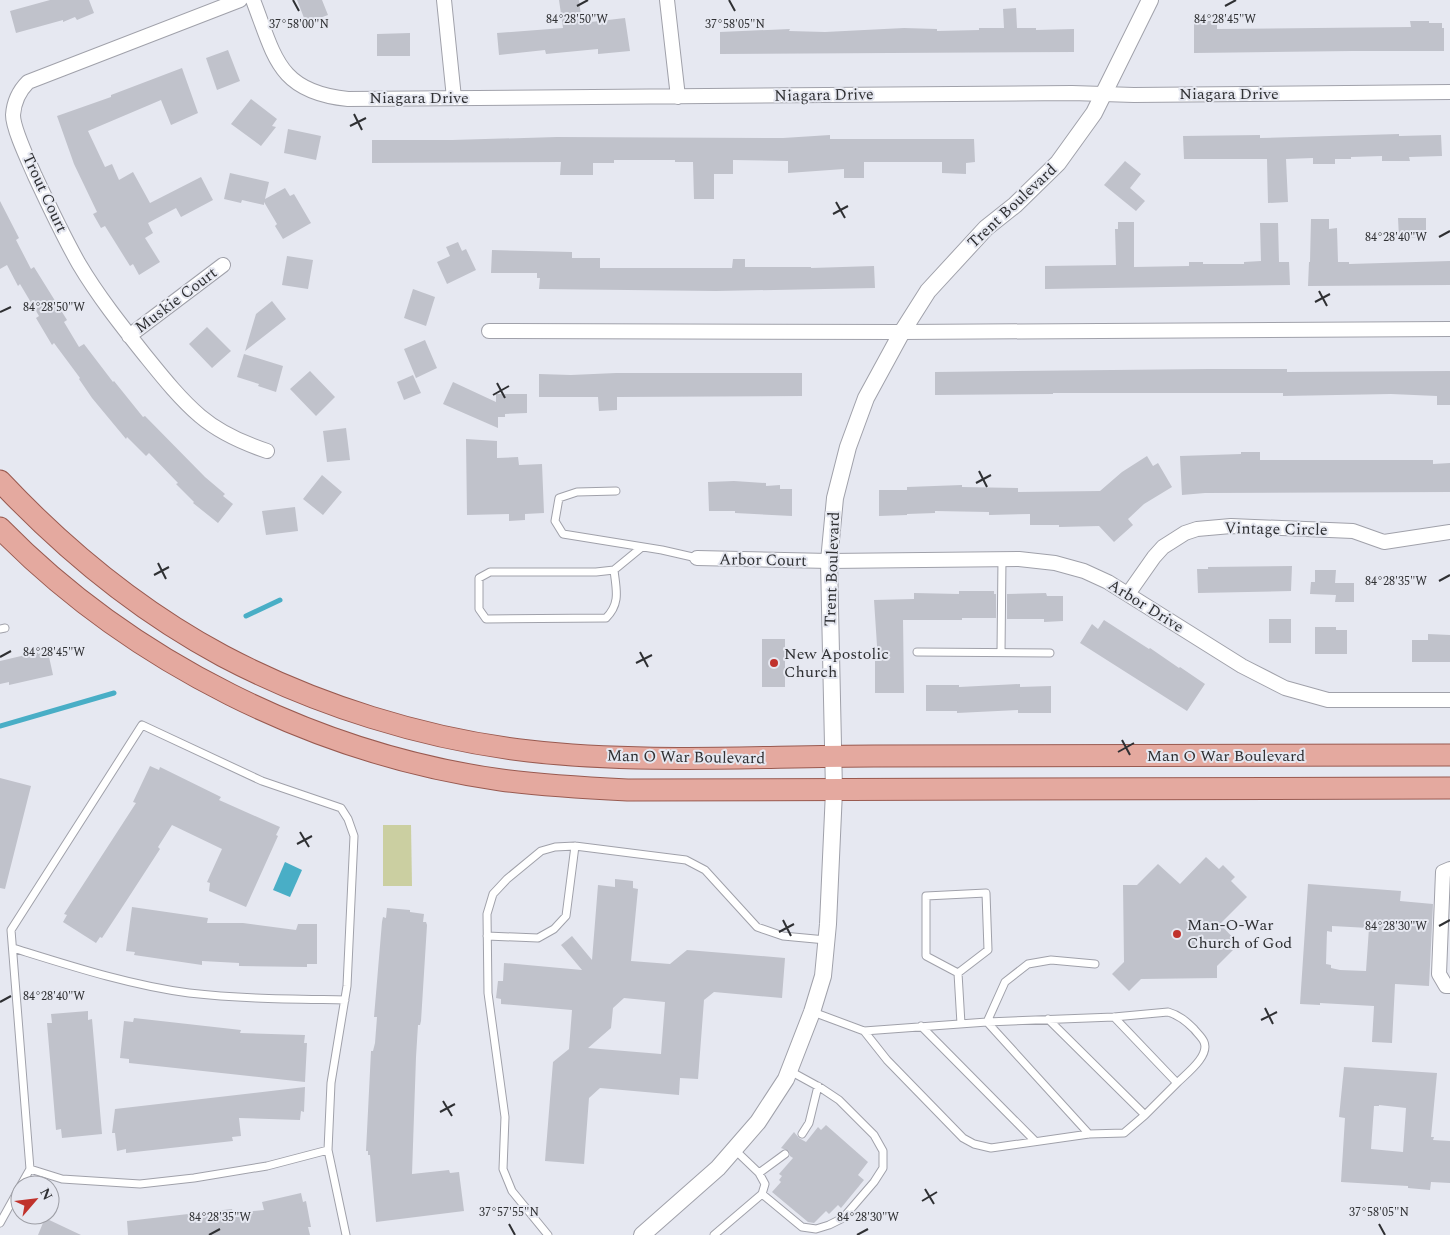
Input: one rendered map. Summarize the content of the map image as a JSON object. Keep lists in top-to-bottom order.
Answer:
{
  "streets": {
    "main road": ["Man O War Boulevard"],
    "street": [
      "Niagara Drive",
      "Trout Court",
      "Trent Boulevard",
      "Muskie Court",
      "Vintage Circle",
      "Arbor Court",
      "Arbor Drive"
    ]
  },
  "crossings": [
    ["Niagara Drive", "Trent Boulevard"],
    ["Trout Court", "Muskie Court"],
    ["Trent Boulevard", "Arbor Court"],
    ["Trent Boulevard", "Arbor Drive"],
    ["Trent Boulevard", "Man O War Boulevard"],
    ["Vintage Circle", "Arbor Drive"],
    ["Arbor Court", "Arbor Drive"]
  ],
  "places": ["New Apostolic Church", "Man-O-War Church of God"],
  "north": "top right",
  "coordinates": [
    "84°28'50\"W",
    "84°28'45\"W",
    "37°58'00\"N",
    "37°58'05\"N",
    "84°28'40\"W",
    "84°28'35\"W",
    "84°28'30\"W",
    "37°57'55\"N"
  ]
}
